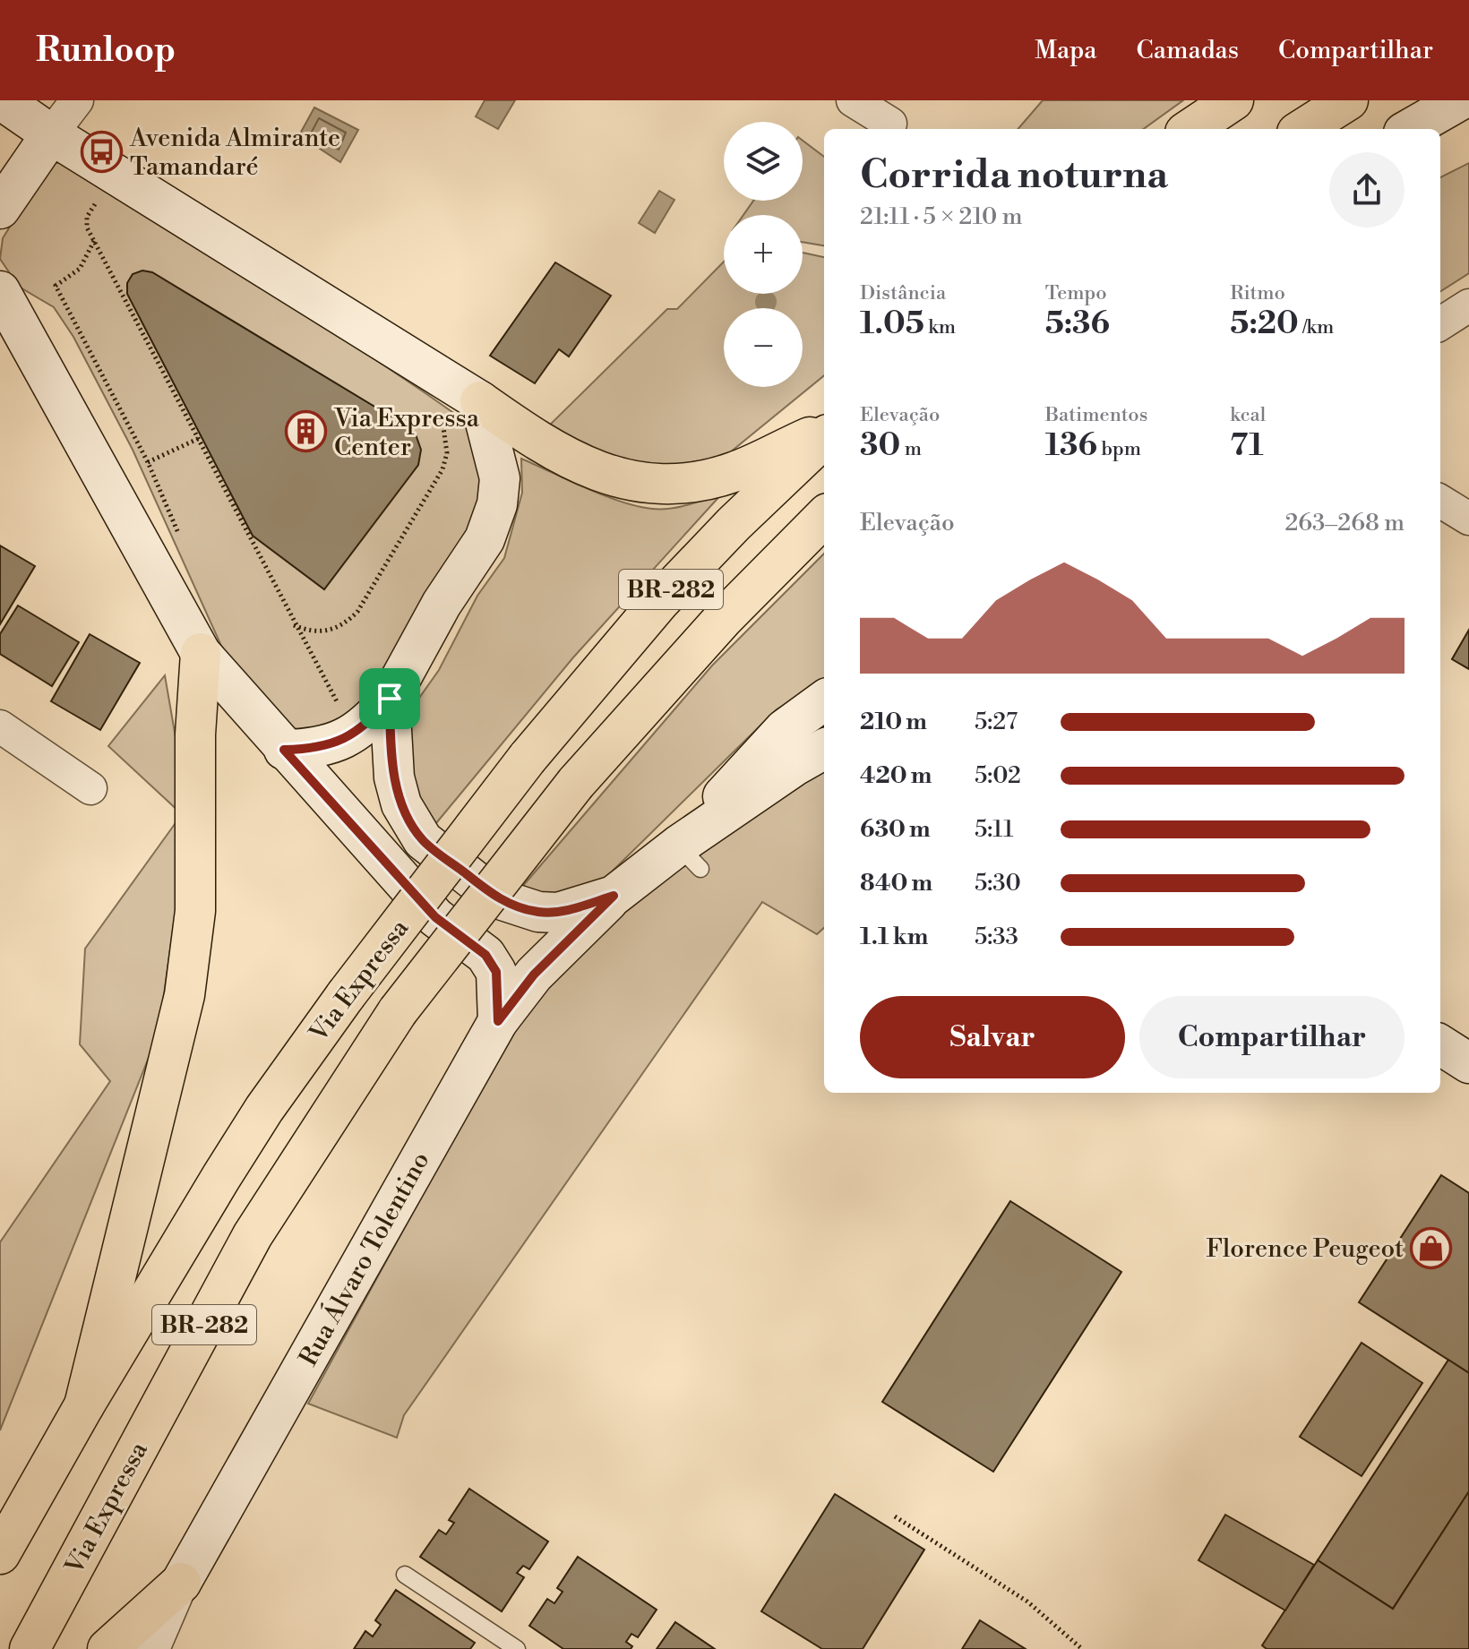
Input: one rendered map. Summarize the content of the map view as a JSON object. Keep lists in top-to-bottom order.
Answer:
{
  "streets": {
    "highway": ["BR-282", "Via Expressa"],
    "main road": ["Rua Álvaro Tolentino"]
  },
  "places": {
    "bus stop": ["Avenida Almirante Tamandaré"],
    "building": ["Via Expressa Center"],
    "shop": ["Florence Peugeot"]
  },
  "page": {
    "header": "Runloop",
    "nav": ["Mapa", "Camadas", "Compartilhar"],
    "map_buttons": ["+", "−"],
    "heading": ["Corrida noturna", "21:11 · 5 × 210 m"],
    "stats": [
      ["Distância", "1.05 km"],
      ["Tempo", "5:36"],
      ["Ritmo", "5:20 /km"],
      ["Elevação", "30 m"],
      ["Batimentos", "136 bpm"],
      ["kcal", "71"]
    ],
    "chart": ["Elevação", "263–268 m"],
    "list": [
      {
        "name": "210 m",
        "note": "5:27"
      },
      {
        "name": "420 m",
        "note": "5:02"
      },
      {
        "name": "630 m",
        "note": "5:11"
      },
      {
        "name": "840 m",
        "note": "5:30"
      },
      {
        "name": "1.1 km",
        "note": "5:33"
      }
    ],
    "buttons": ["Salvar", "Compartilhar"]
  }
}
